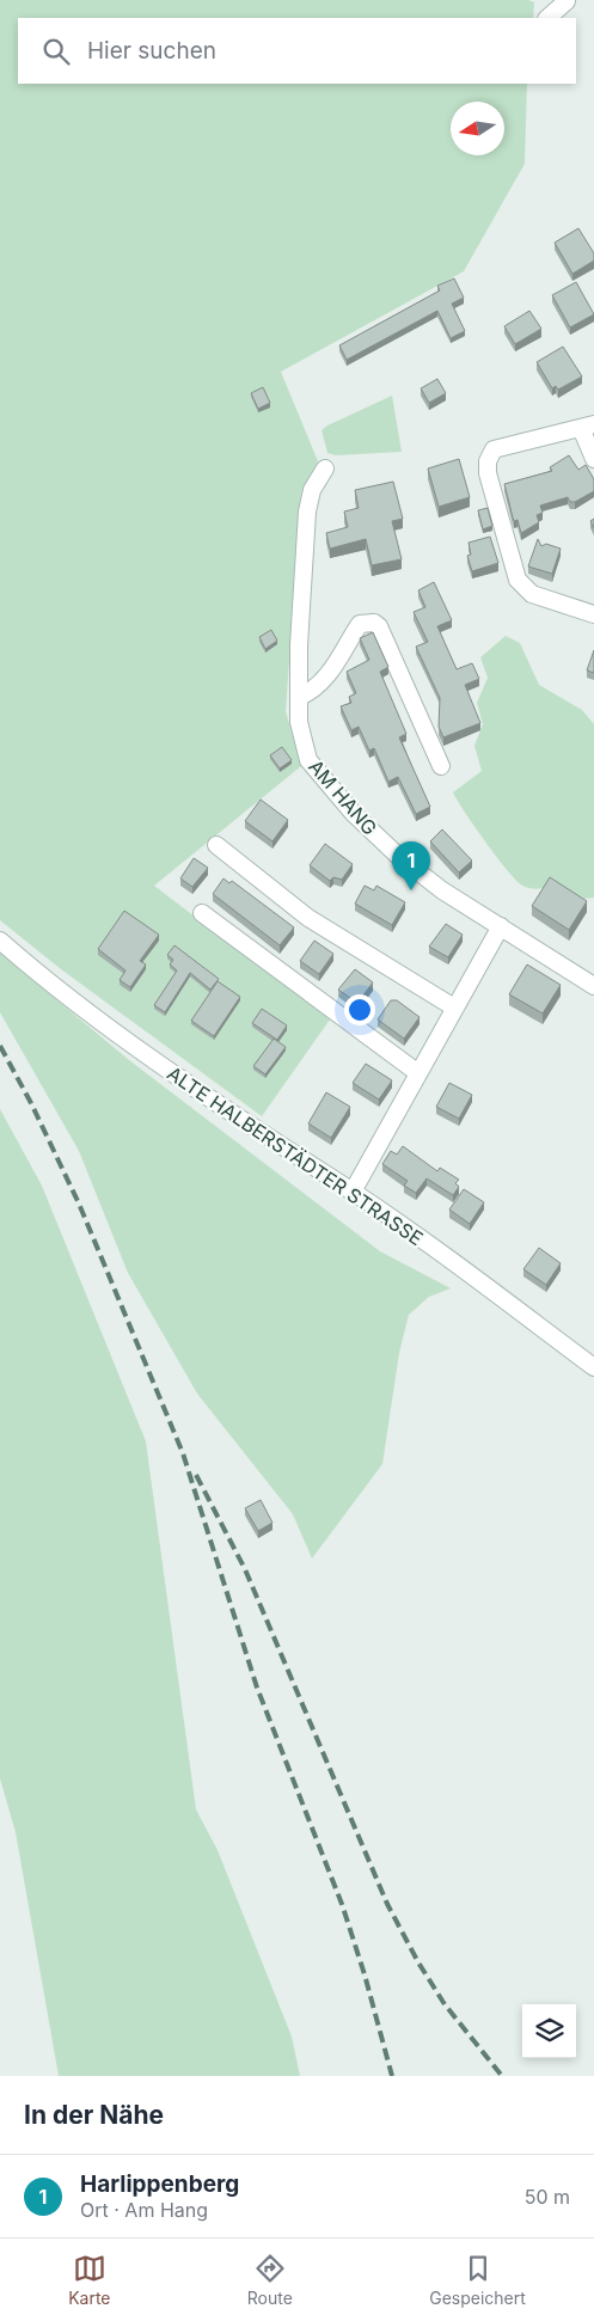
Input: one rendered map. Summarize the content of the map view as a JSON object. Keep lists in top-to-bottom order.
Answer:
{
  "streets": {
    "street": ["AM HANG", "ALTE HALBERSTÄDTER STRASSE"]
  },
  "north": "left",
  "page": {
    "search": "Hier suchen",
    "pins": "1",
    "heading": "In der Nähe",
    "list": [
      {
        "mark": "1",
        "name": "Harlippenberg",
        "note": "Ort · Am Hang",
        "value": "50 m"
      }
    ],
    "nav": ["Karte", "Route", "Gespeichert"]
  }
}
